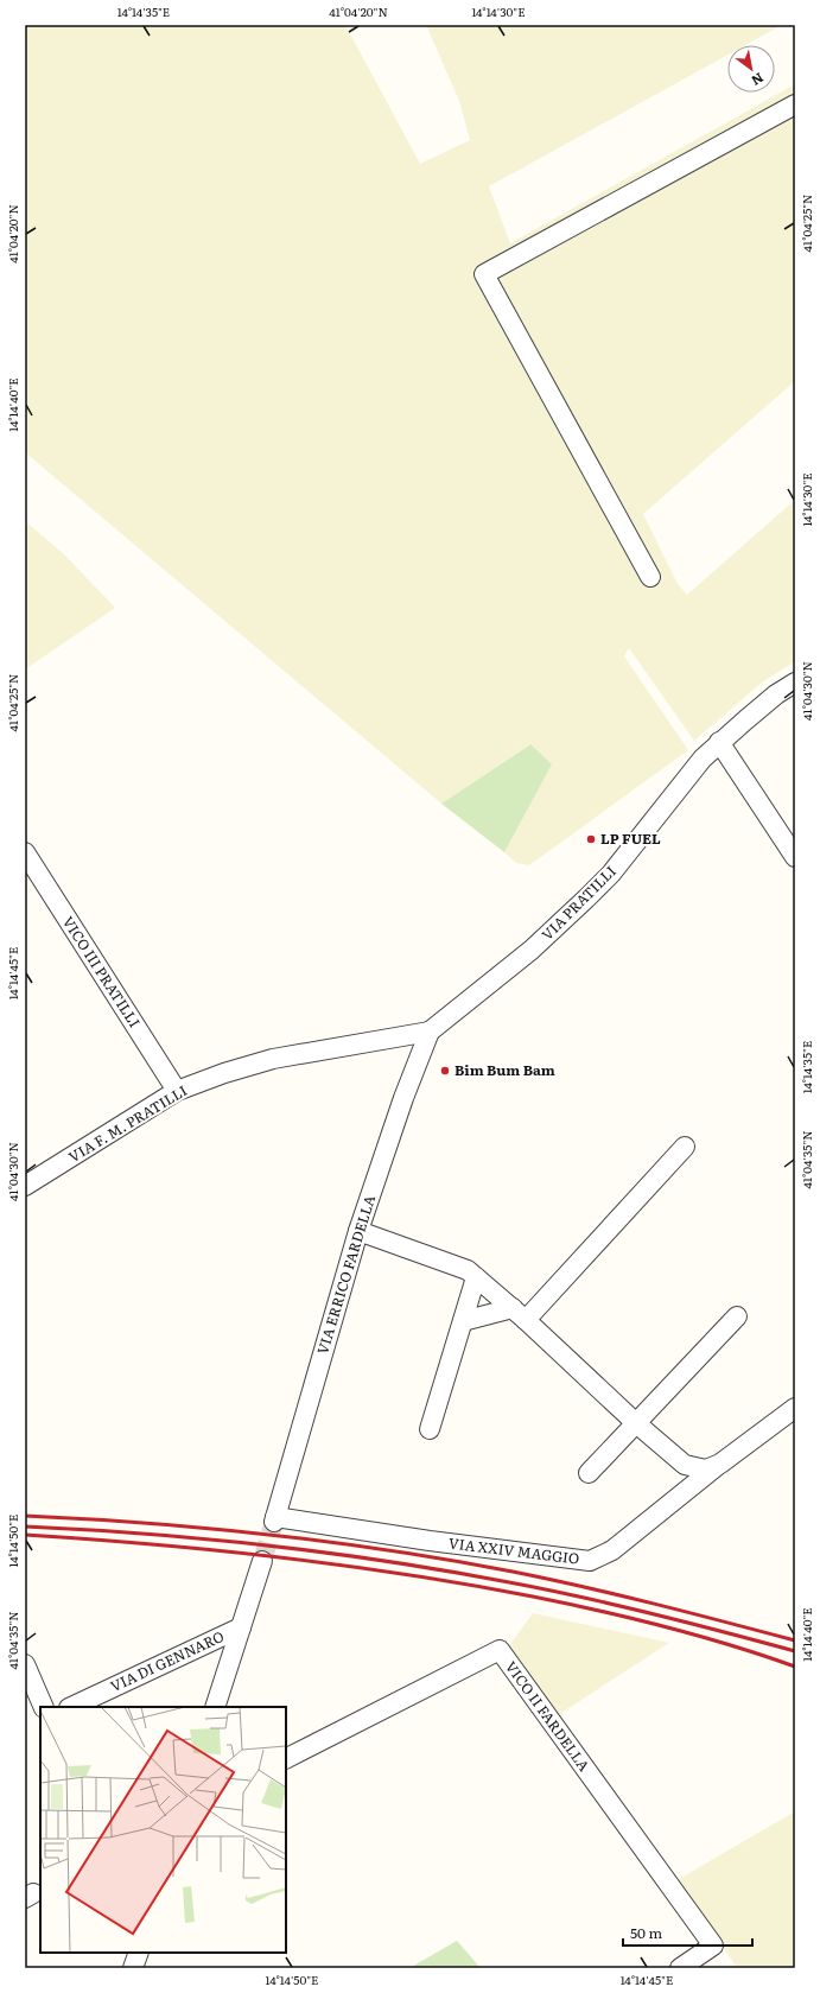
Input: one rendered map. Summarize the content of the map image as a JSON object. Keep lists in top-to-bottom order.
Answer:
{
  "streets": {
    "street": [
      "VIA PRATILLI",
      "VICO III PRATILLI",
      "VIA F. M. PRATILLI",
      "VIA ERRICO FARDELLA",
      "VIA XXIV MAGGIO",
      "VIA DI GENNARO",
      "VICO II FARDELLA"
    ]
  },
  "crossings": [
    ["VIA PRATILLI", "VIA F. M. PRATILLI"],
    ["VIA PRATILLI", "VIA ERRICO FARDELLA"],
    ["VICO III PRATILLI", "VIA F. M. PRATILLI"],
    ["VIA F. M. PRATILLI", "VIA ERRICO FARDELLA"],
    ["VIA ERRICO FARDELLA", "VIA XXIV MAGGIO"]
  ],
  "places": ["LP FUEL", "Bim Bum Bam"],
  "scale_bar": "50 m",
  "north": "bottom right",
  "coordinates": [
    "14°14'35\"E",
    "41°04'20\"N",
    "14°14'30\"E",
    "41°04'25\"N",
    "14°14'40\"E",
    "41°04'30\"N",
    "14°14'45\"E",
    "41°04'35\"N",
    "14°14'50\"E"
  ]
}
